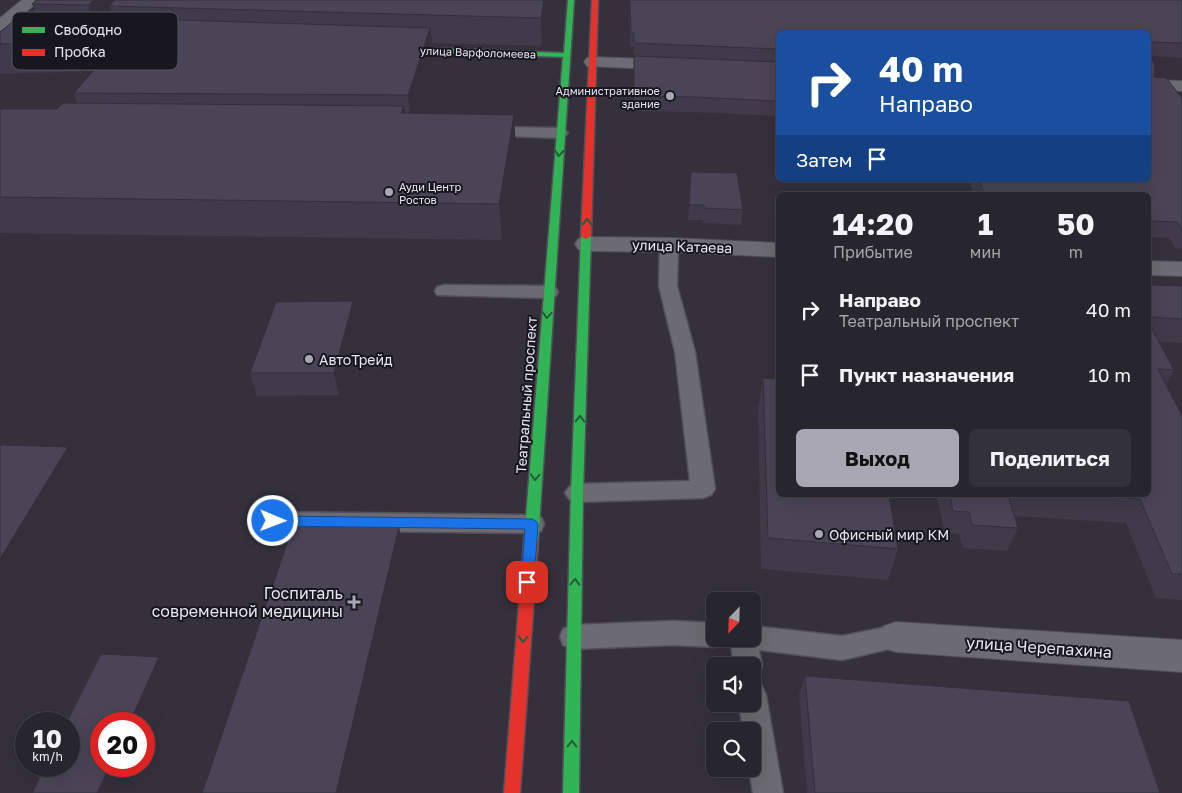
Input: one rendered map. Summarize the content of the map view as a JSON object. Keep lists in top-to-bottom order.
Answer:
{
  "streets": {
    "main road": ["улица Варфоломеева", "Театральный проспект"],
    "street": ["улица Катаева", "улица Черепахина"]
  },
  "crossings": [
    ["улица Варфоломеева", "Театральный проспект"]
  ],
  "places": {
    "other": [
      "Административное здание",
      "Ауди Центр Ростов",
      "АвтоТрейд",
      "Офисный мир КМ"
    ],
    "health": ["Госпиталь современной медицины"]
  },
  "legend": ["Свободно", "Пробка"],
  "north": "bottom left",
  "page": {
    "turn": ["40 m", "Направо"],
    "then": "Затем",
    "eta": [
      "14:20",
      "Прибытие",
      "1",
      "мин",
      "50",
      "m"
    ],
    "list": [
      {
        "name": "Направо",
        "note": "Театральный проспект",
        "value": "40 m"
      },
      {
        "name": "Пункт назначения",
        "value": "10 m"
      }
    ],
    "buttons": ["Выход", "Поделиться"],
    "speed": "10 km/h",
    "limit": "20"
  }
}
